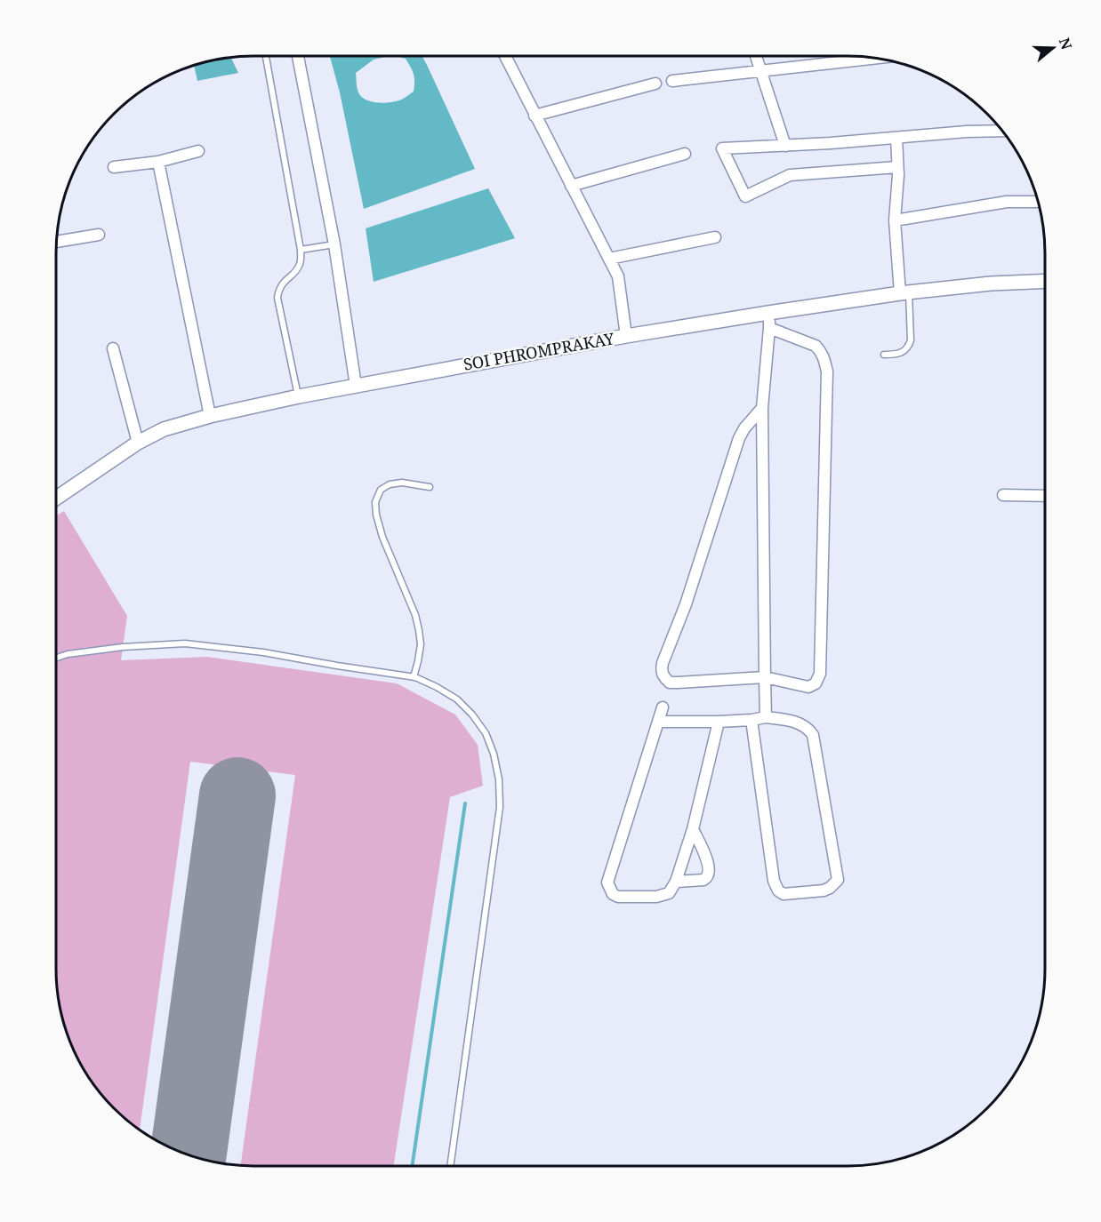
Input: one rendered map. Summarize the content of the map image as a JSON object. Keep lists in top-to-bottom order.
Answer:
{
  "streets": {
    "street": ["SOI PHROMPRAKAY"]
  },
  "north": "right"
}
